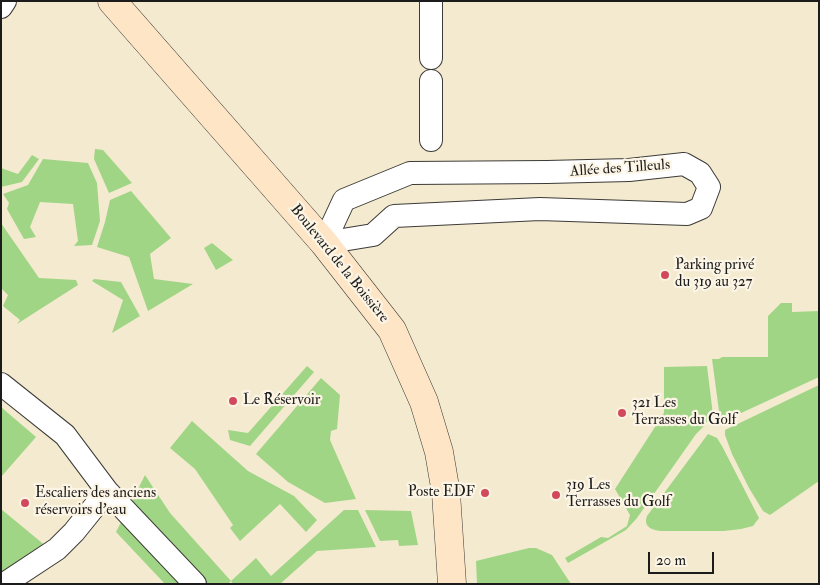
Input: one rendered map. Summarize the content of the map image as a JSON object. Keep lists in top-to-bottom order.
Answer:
{
  "streets": {
    "main road": ["Boulevard de la Boissière"],
    "street": ["Allée des Tilleuls"]
  },
  "crossings": [
    ["Allée des Tilleuls", "Boulevard de la Boissière"]
  ],
  "places": [
    "Parking privé du 319 au 327",
    "Le Réservoir",
    "321 Les Terrasses du Golf",
    "Poste EDF",
    "319 Les Terrasses du Golf",
    "Escaliers des anciens réservoirs d'eau"
  ],
  "scale_bar": "20 m"
}
